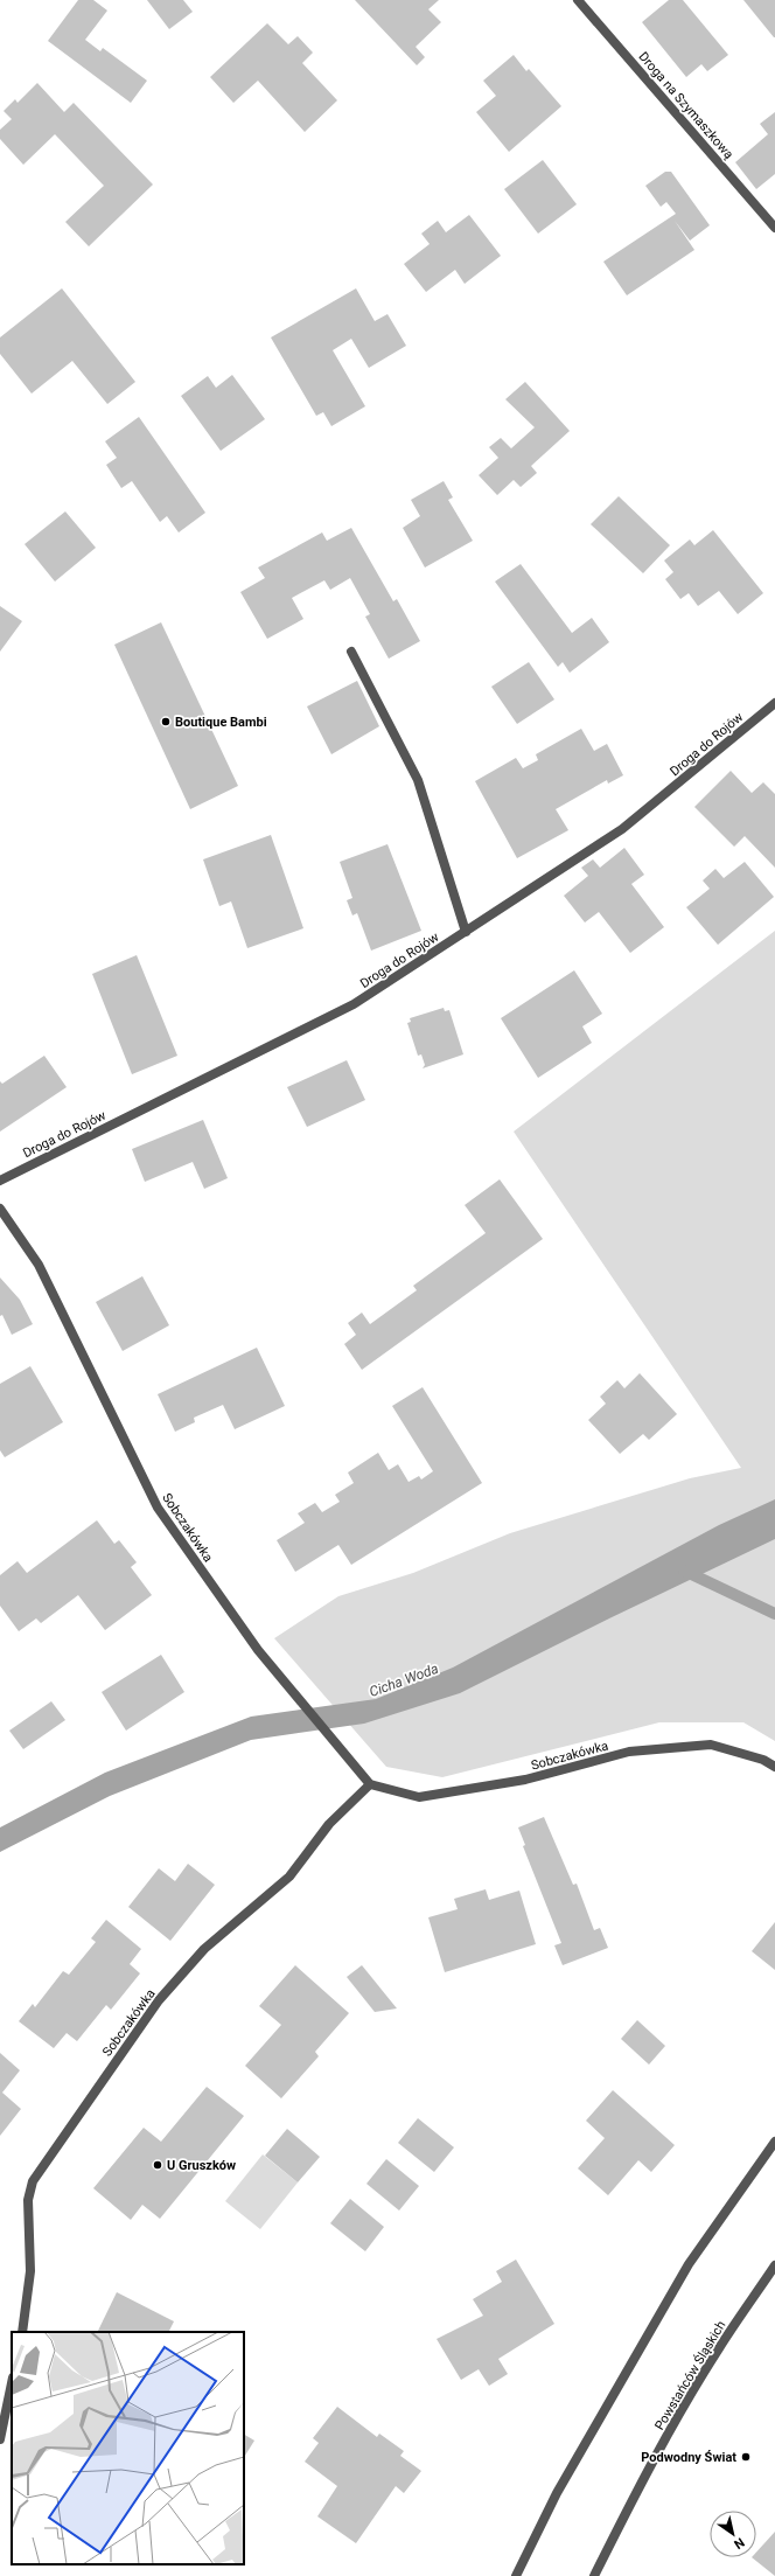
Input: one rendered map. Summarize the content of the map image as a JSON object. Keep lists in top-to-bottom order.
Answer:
{
  "streets": {
    "street": [
      "Droga na Szymaszkową",
      "Droga do Rojów",
      "Sobczakówka",
      "Powstańców Śląskich"
    ]
  },
  "water": ["Cicha Woda"],
  "places": ["Boutique Bambi", "U Gruszków", "Podwodny Świat"],
  "north": "bottom right"
}
